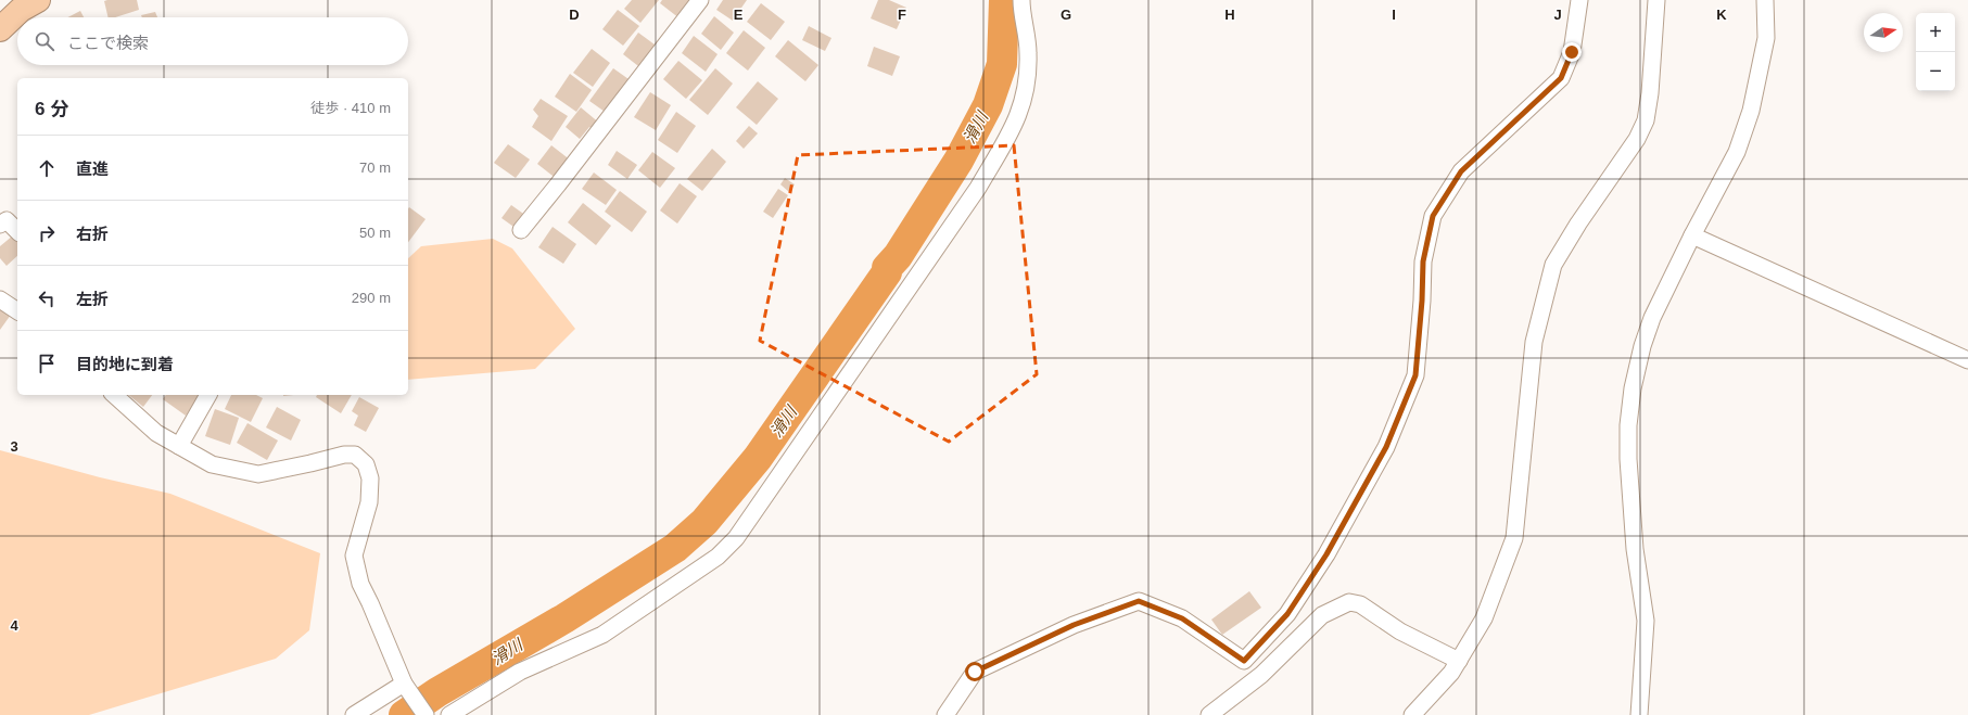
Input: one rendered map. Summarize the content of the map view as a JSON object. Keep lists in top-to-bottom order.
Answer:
{
  "water": ["滑川"],
  "north": "right",
  "page": {
    "map_buttons": ["+", "−"],
    "search": "ここで検索",
    "heading": ["6 分", "徒歩 · 410 m"],
    "list": [
      ["直進", "70 m"],
      ["右折", "50 m"],
      ["左折", "290 m"],
      "目的地に到着"
    ]
  },
  "grid": {
    "columns": [
      "D",
      "E",
      "F",
      "G",
      "H",
      "I",
      "J",
      "K"
    ],
    "rows": ["3", "4"]
  }
}
